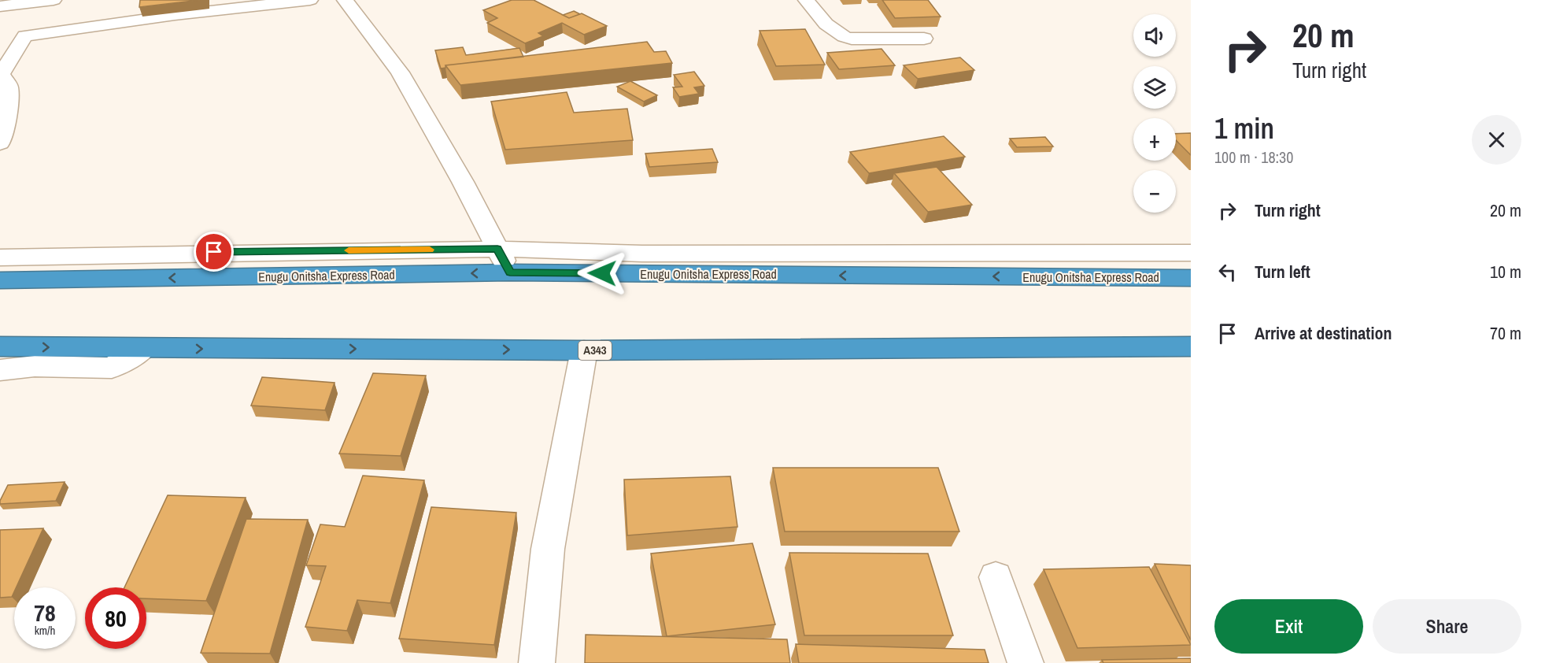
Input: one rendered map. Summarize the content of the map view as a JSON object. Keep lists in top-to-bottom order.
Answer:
{
  "streets": {
    "highway": ["Enugu Onitsha Express Road", "A343"]
  },
  "page": {
    "turn": ["20 m", "Turn right"],
    "map_buttons": ["+", "−"],
    "heading": ["1 min", "100 m · 18:30"],
    "list": [
      {
        "name": "Turn right",
        "value": "20 m"
      },
      {
        "name": "Turn left",
        "value": "10 m"
      },
      {
        "name": "Arrive at destination",
        "value": "70 m"
      }
    ],
    "speed": "78 km/h",
    "limit": "80",
    "buttons": ["Exit", "Share"]
  }
}
